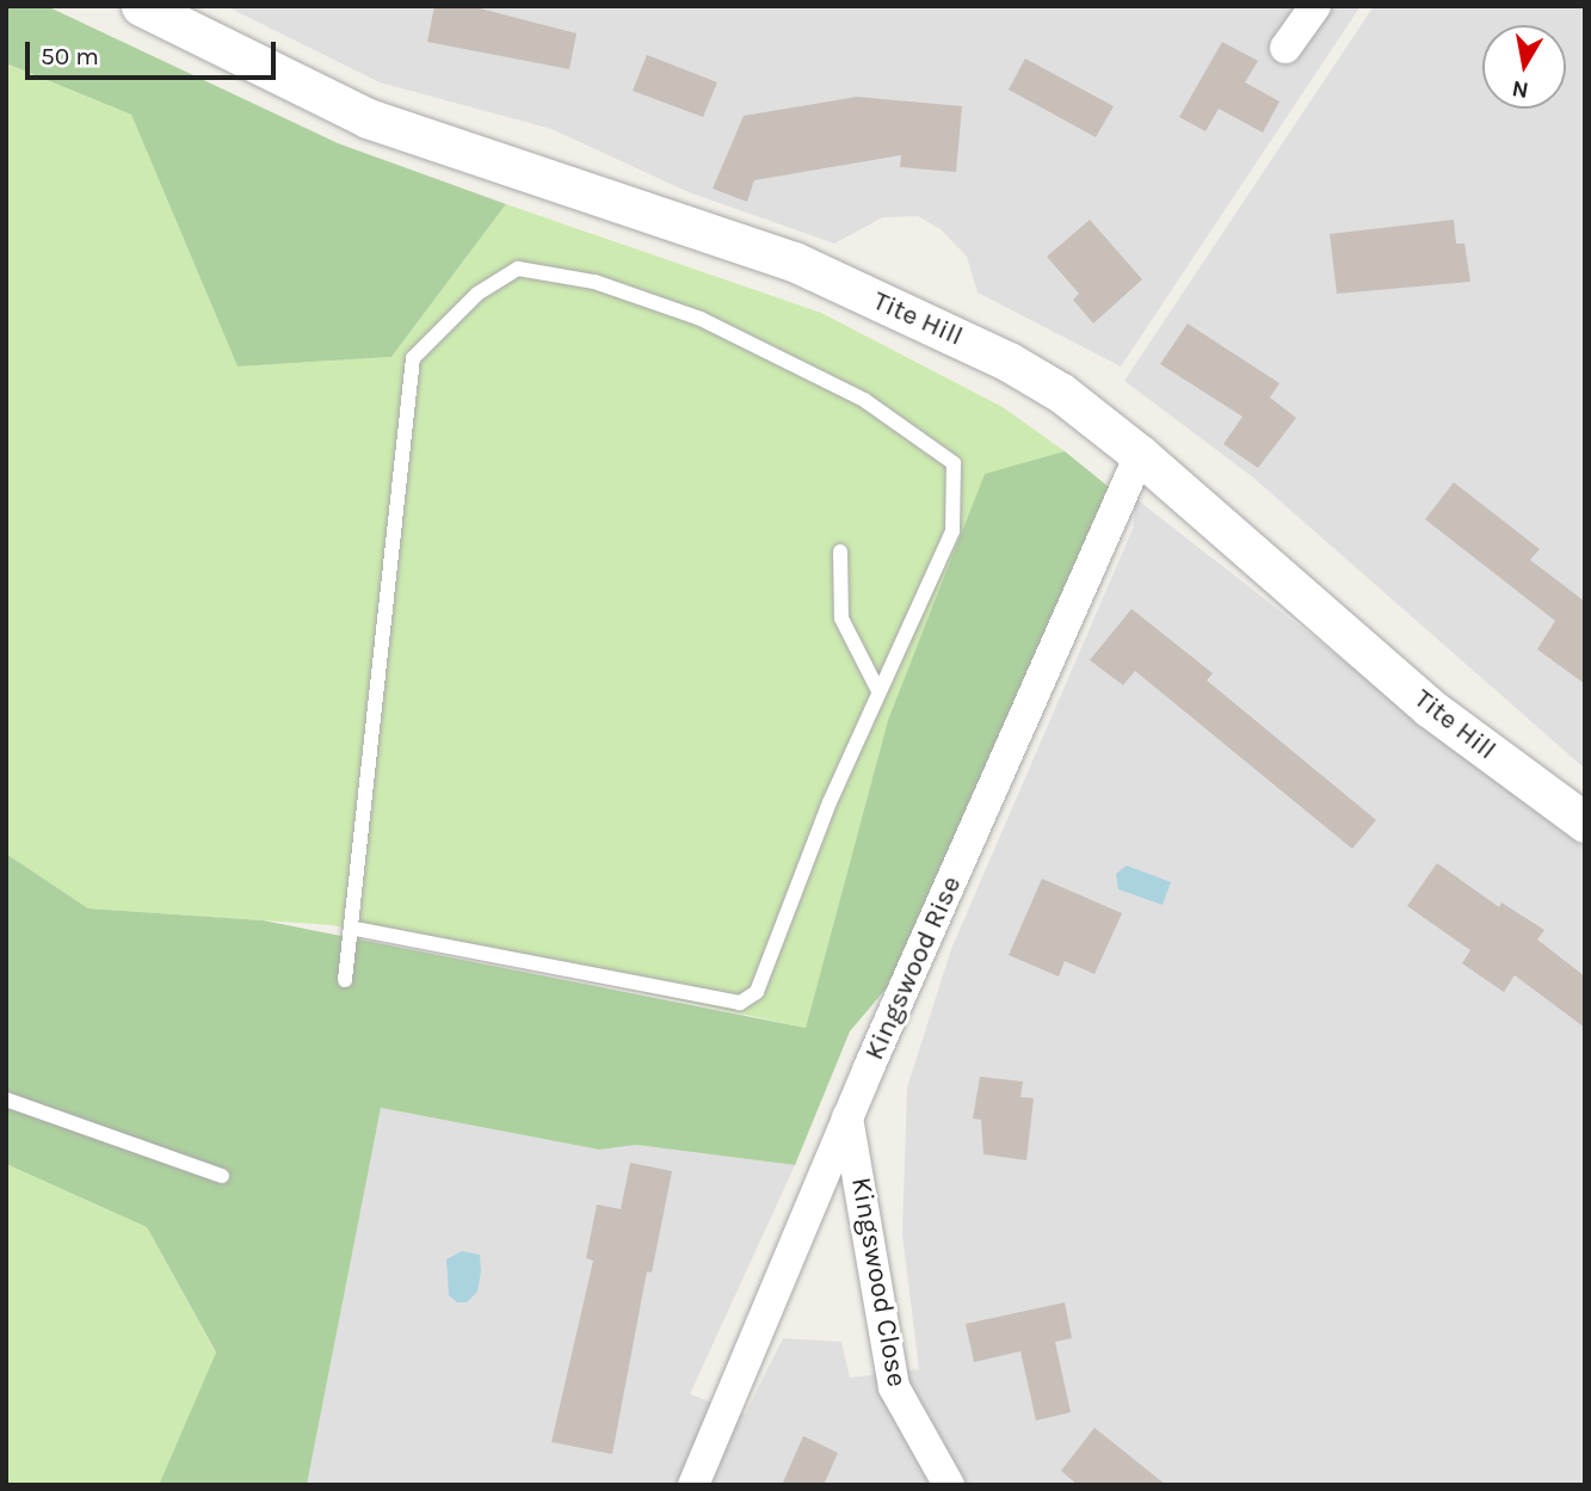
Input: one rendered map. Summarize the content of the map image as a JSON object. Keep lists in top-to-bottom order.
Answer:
{
  "streets": {
    "street": ["Tite Hill", "Kingswood Rise", "Kingswood Close"]
  },
  "crossings": [
    ["Tite Hill", "Kingswood Rise"],
    ["Kingswood Rise", "Kingswood Close"]
  ],
  "scale_bar": "50 m",
  "north": "bottom"
}
